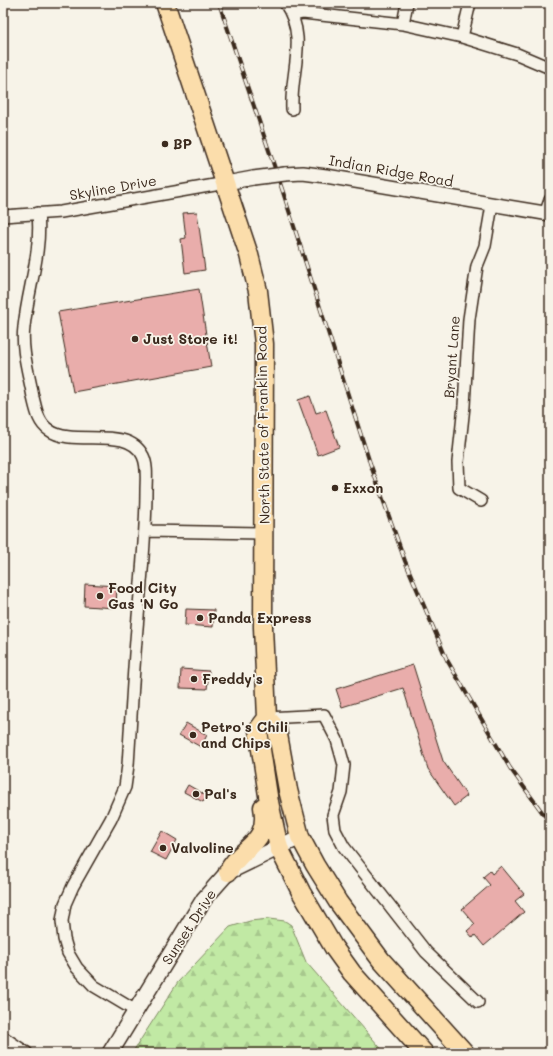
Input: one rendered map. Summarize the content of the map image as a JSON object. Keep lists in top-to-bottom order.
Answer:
{
  "streets": {
    "highway": ["North State of Franklin Road"],
    "main road": ["Sunset Drive"],
    "street": ["Indian Ridge Road", "Skyline Drive", "Bryant Lane"]
  },
  "crossings": [
    ["Indian Ridge Road", "Skyline Drive"],
    ["Indian Ridge Road", "Bryant Lane"],
    ["Indian Ridge Road", "North State of Franklin Road"],
    ["Skyline Drive", "North State of Franklin Road"],
    ["North State of Franklin Road", "Sunset Drive"]
  ],
  "places": [
    "BP",
    "Just Store it!",
    "Exxon",
    "Food City Gas 'N Go",
    "Panda Express",
    "Freddy's",
    "Petro's Chili and Chips",
    "Pal's",
    "Valvoline"
  ]
}
